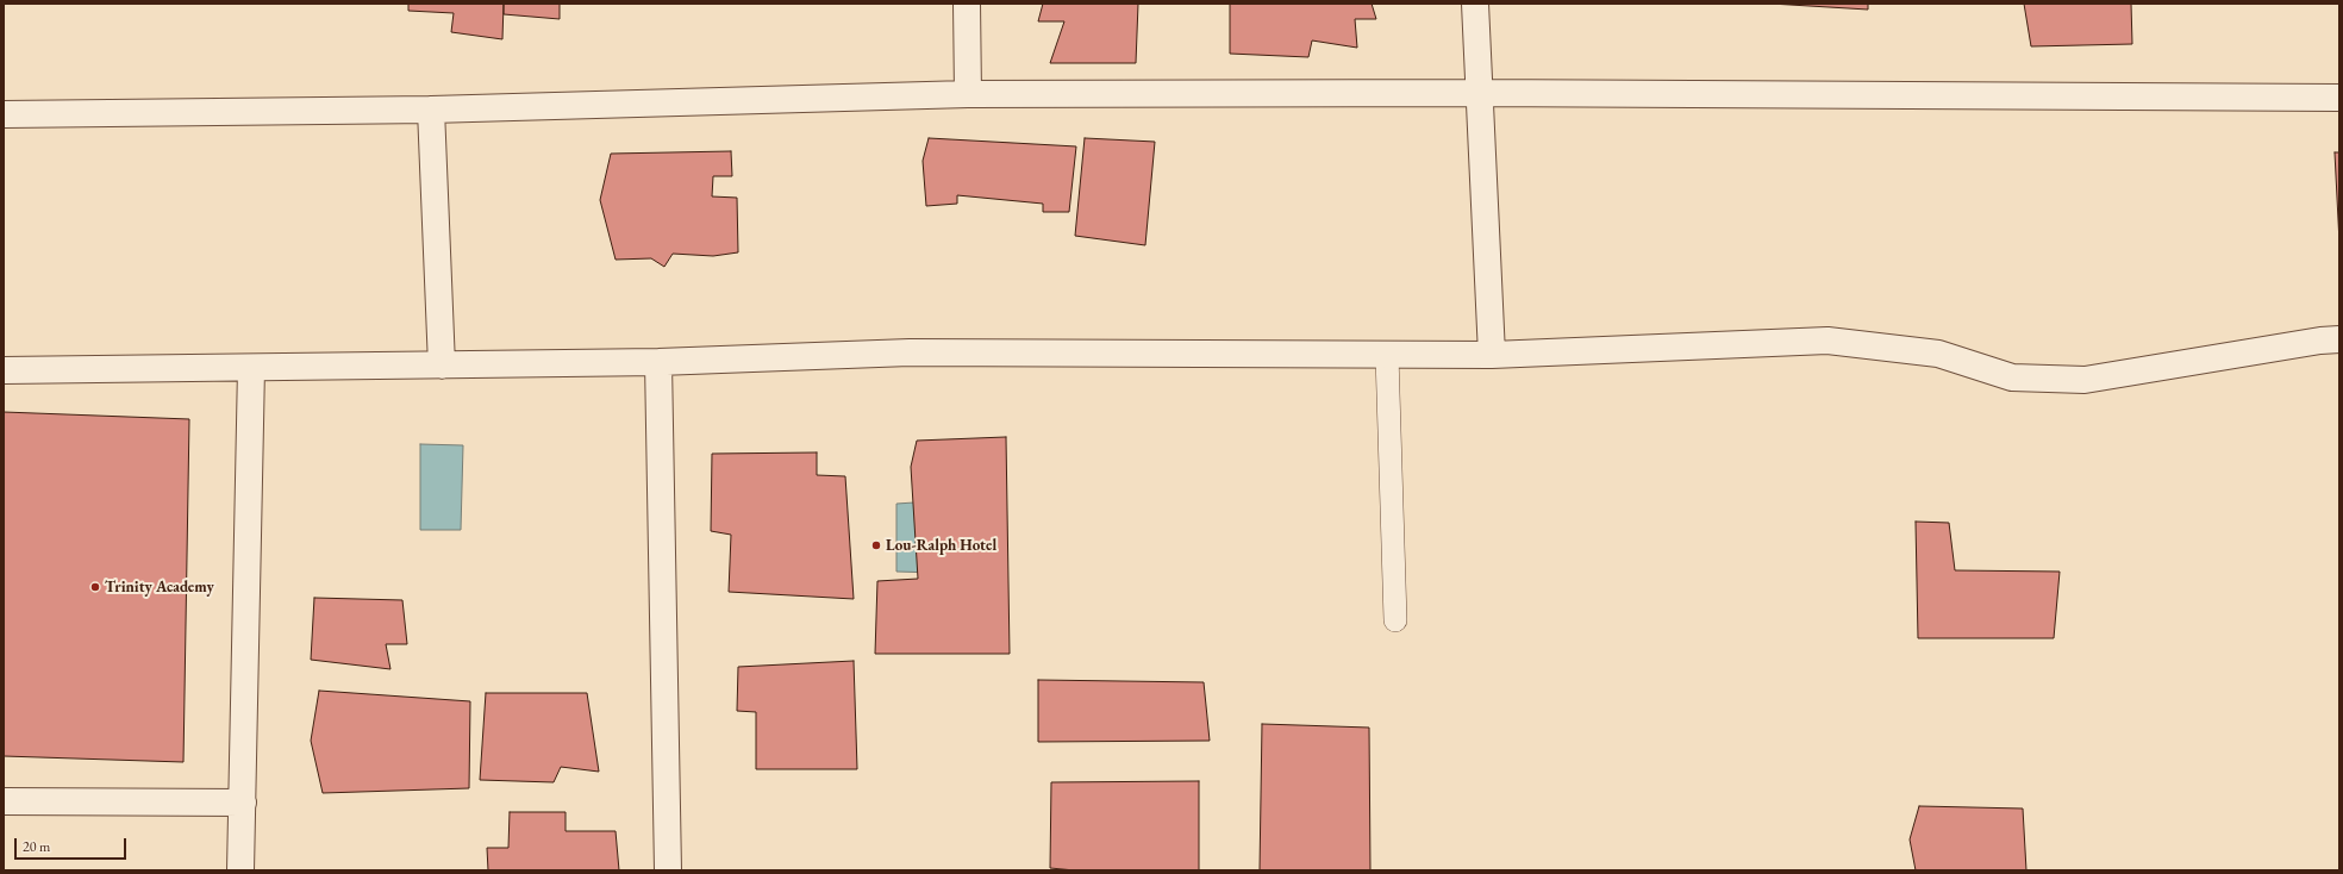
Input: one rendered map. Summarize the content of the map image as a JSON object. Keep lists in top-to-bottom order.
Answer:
{
  "places": ["Lou-Ralph Hotel", "Trinity Academy"],
  "scale_bar": "20 m"
}
